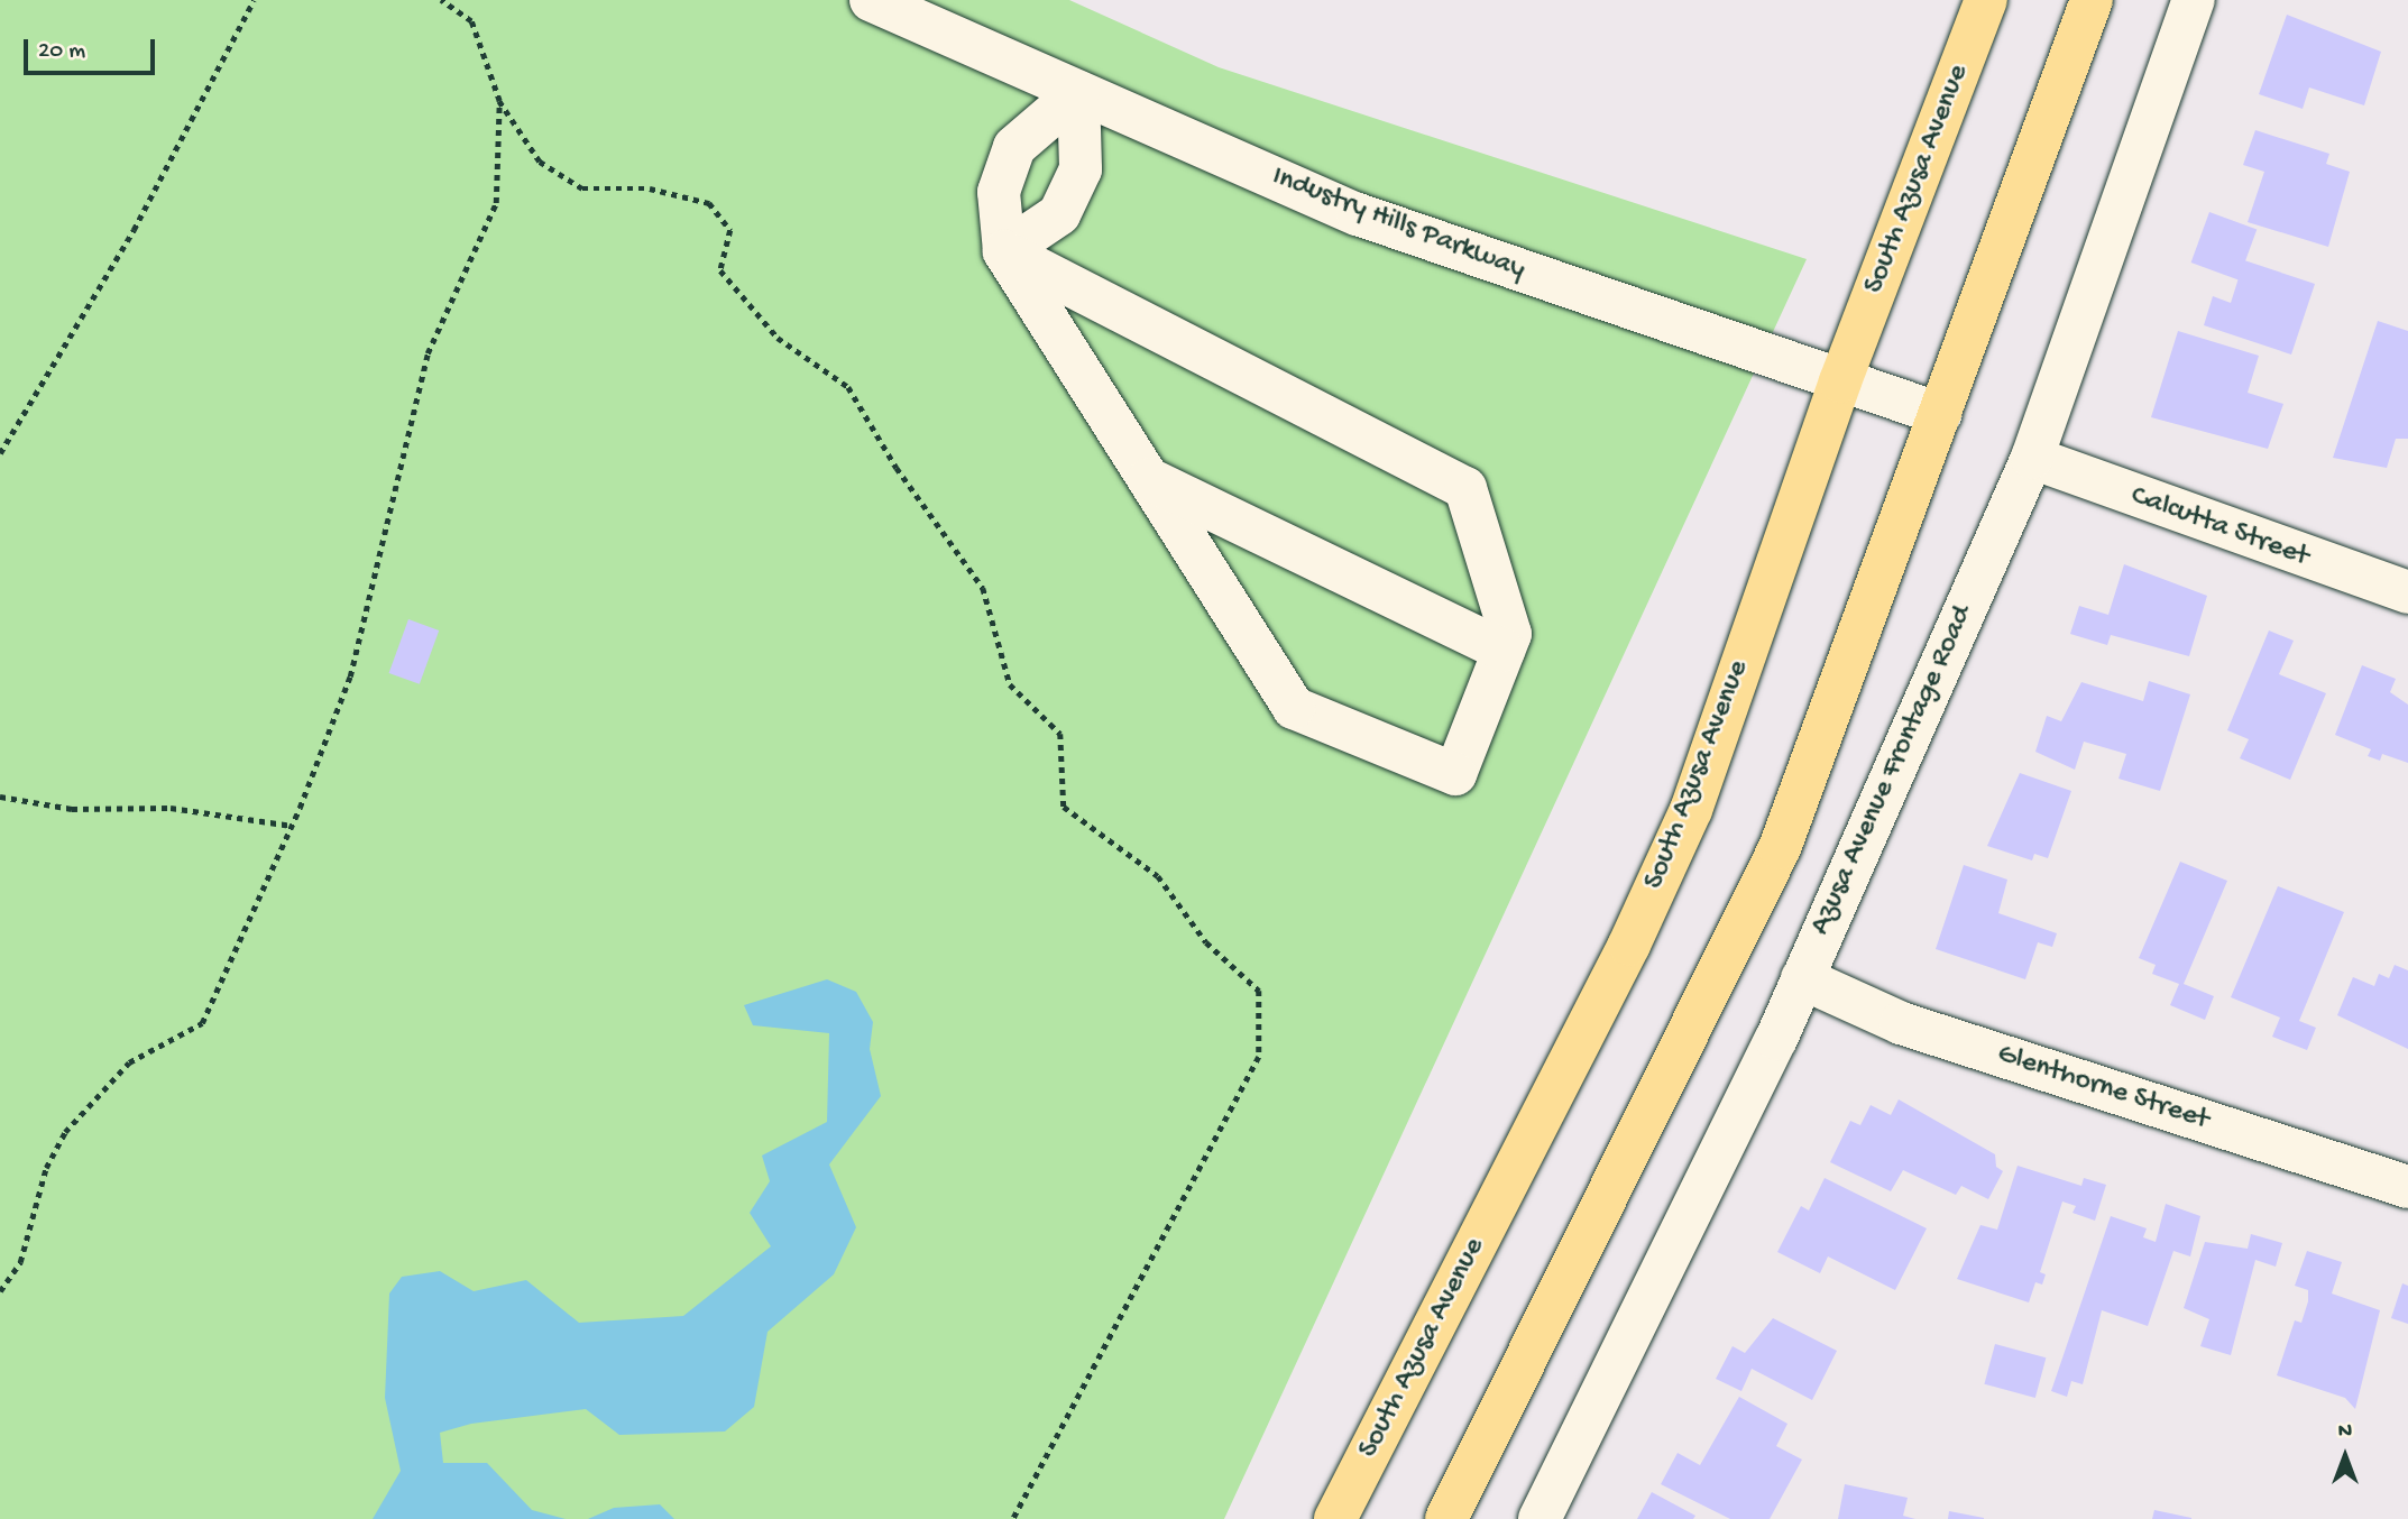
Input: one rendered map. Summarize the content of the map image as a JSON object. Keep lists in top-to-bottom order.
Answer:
{
  "streets": {
    "main road": ["South Azusa Avenue"],
    "street": [
      "Industry Hills Parkway",
      "Calcutta Street",
      "Azusa Avenue Frontage Road",
      "Glenthorne Street"
    ]
  },
  "crossings": [
    ["South Azusa Avenue", "Industry Hills Parkway"],
    ["Calcutta Street", "Azusa Avenue Frontage Road"],
    ["Azusa Avenue Frontage Road", "Glenthorne Street"]
  ],
  "scale_bar": "20 m",
  "north": "top"
}
